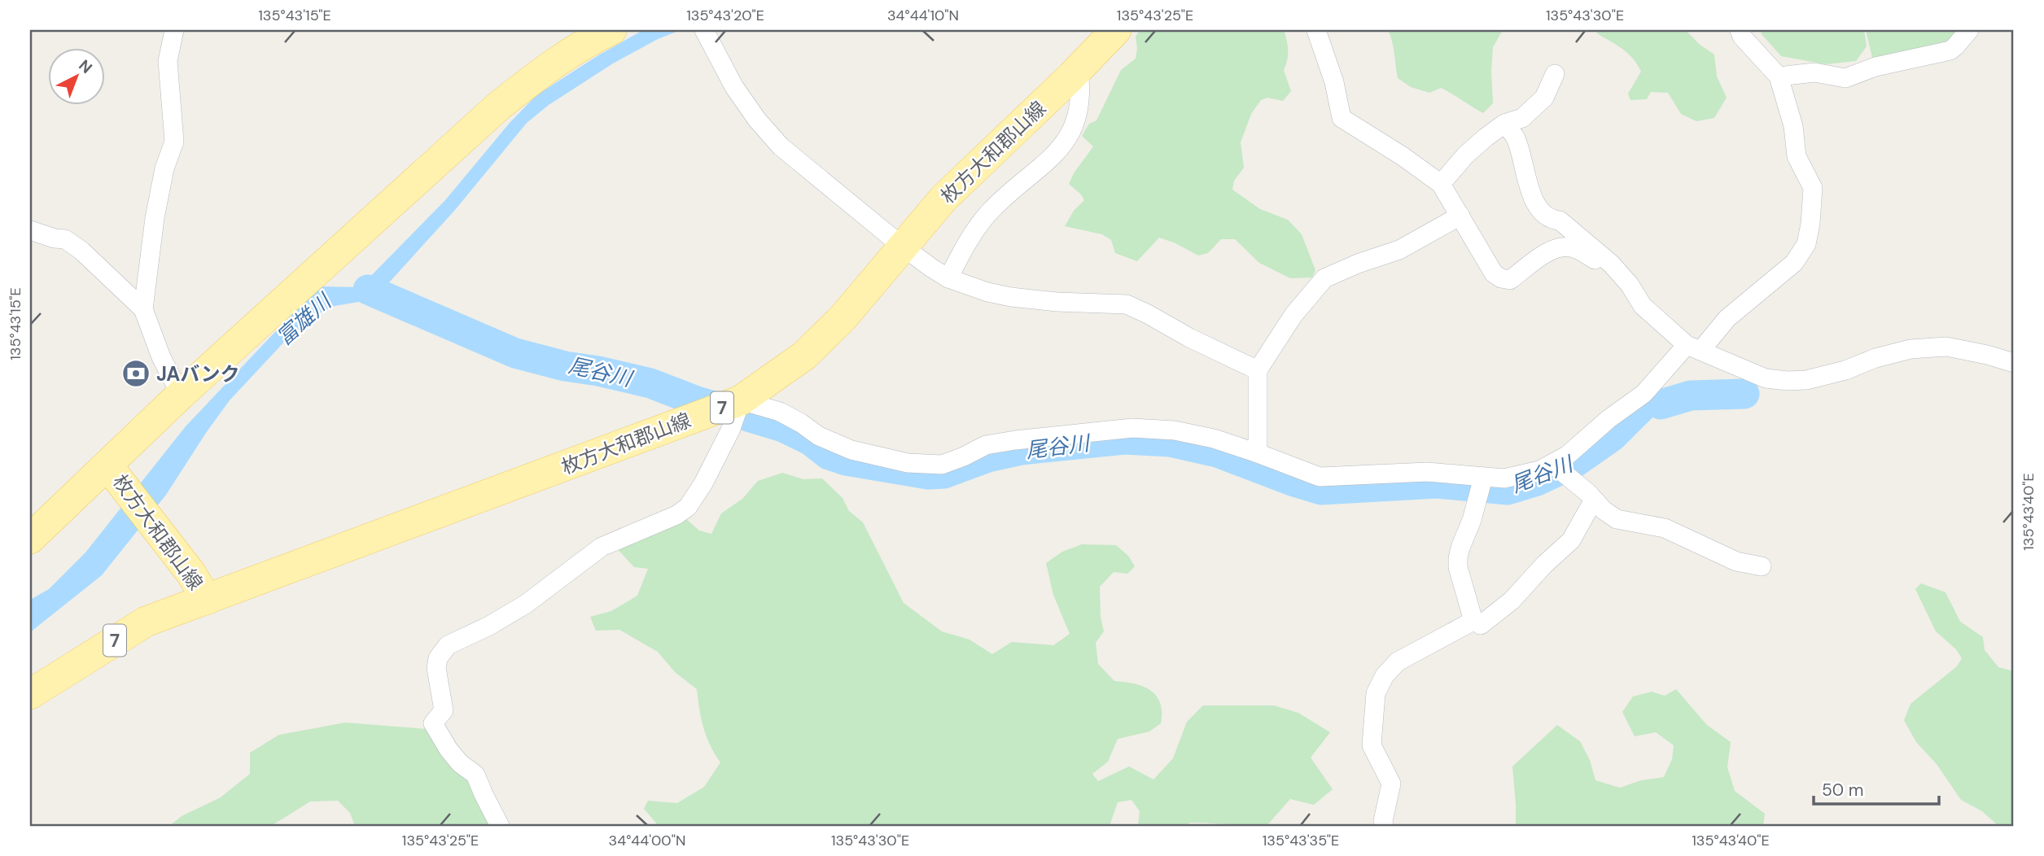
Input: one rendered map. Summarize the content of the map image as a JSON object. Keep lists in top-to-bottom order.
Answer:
{
  "streets": {
    "main road": ["枚方大和郡山線", "7"]
  },
  "water": ["富雄川", "尾谷川"],
  "places": {
    "bank": ["JAバンク"]
  },
  "scale_bar": "50 m",
  "north": "top right",
  "coordinates": [
    "135°43'15\"E",
    "135°43'20\"E",
    "34°44'10\"N",
    "135°43'25\"E",
    "135°43'30\"E",
    "135°43'40\"E",
    "34°44'00\"N",
    "135°43'35\"E"
  ]
}
